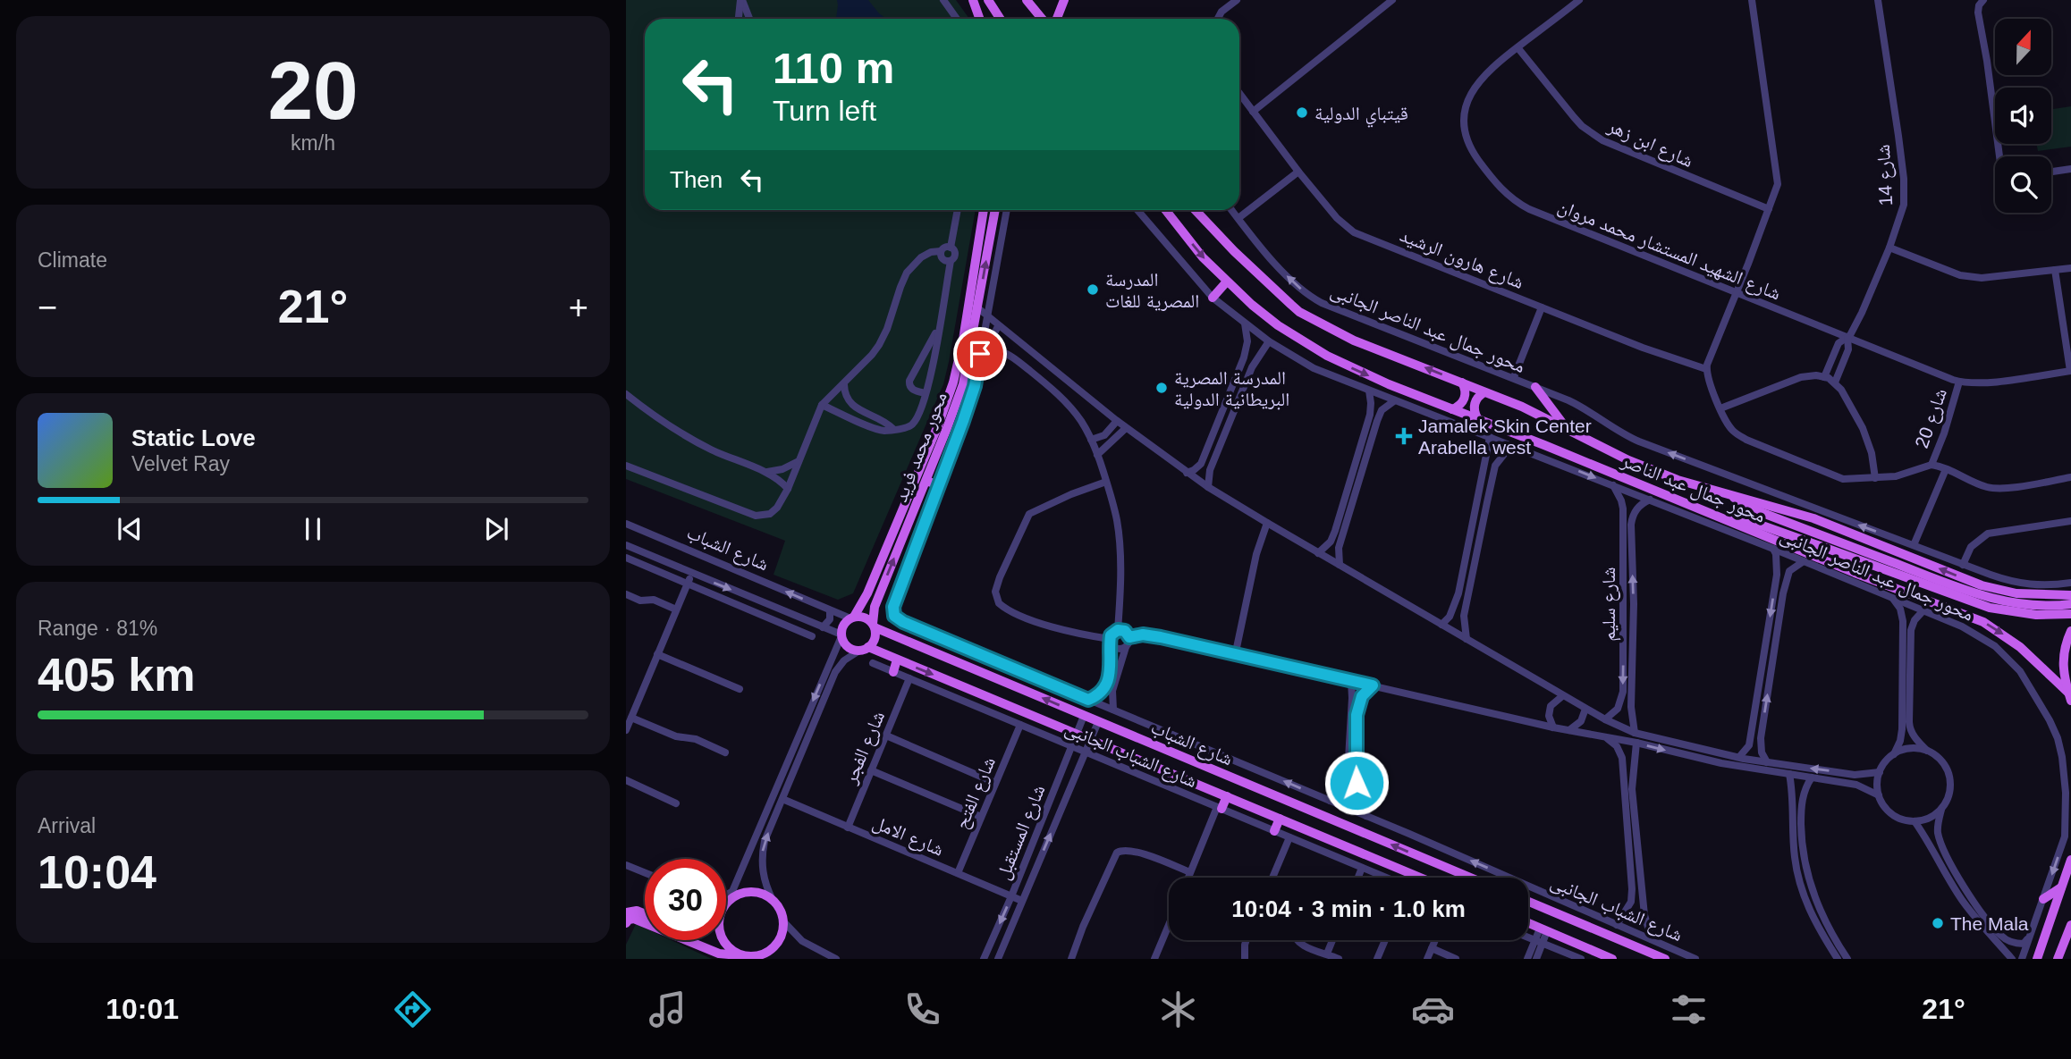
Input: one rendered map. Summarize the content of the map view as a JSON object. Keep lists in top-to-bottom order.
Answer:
{
  "streets": {
    "main road": ["محور محمد فريد", "محور جمال عبد الناصر", "شارع الشباب"],
    "street": [
      "شارع ابن زهر",
      "شارع 14",
      "شارع الشهيد المستشار محمد مروان",
      "شارع هارون الرشيد",
      "محور جمال عبد الناصر الجانبى",
      "شارع 20",
      "شارع سليم",
      "شارع الفجر",
      "شارع الشباب الجانبى",
      "شارع الفتح",
      "شارع المستقبل",
      "شارع الامل"
    ]
  },
  "crossings": [
    ["شارع ابن زهر", "شارع الشهيد المستشار محمد مروان"],
    ["شارع 14", "شارع الشهيد المستشار محمد مروان"],
    ["شارع الشهيد المستشار محمد مروان", "شارع 20"],
    ["محور جمال عبد الناصر الجانبى", "محور جمال عبد الناصر"],
    ["محور جمال عبد الناصر الجانبى", "شارع سليم"],
    ["محور محمد فريد", "شارع الشباب"],
    ["شارع الشباب", "شارع المستقبل"],
    ["شارع الفجر", "شارع الشباب الجانبى"],
    ["شارع الفجر", "شارع الامل"],
    ["شارع الشباب الجانبى", "شارع الفتح"],
    ["شارع الشباب الجانبى", "شارع المستقبل"],
    ["شارع الفتح", "شارع الامل"],
    ["شارع المستقبل", "شارع الامل"]
  ],
  "places": {
    "other": [
      "قيتباي الدولية",
      "المدرسة المصرية للغات",
      "المدرسة المصرية البريطانية الدولية",
      "The Mala"
    ],
    "health": ["Jamalek Skin Center Arabella west"]
  },
  "north": "top",
  "page": {
    "tile": [
      ["20", "km/h"],
      "Climate",
      ["Range · 81%", "405 km"],
      ["Arrival", "10:04"]
    ],
    "turn": ["110 m", "Turn left"],
    "then": "Then",
    "heat": ["−", "21°", "+"],
    "song": ["Static Love", "Velvet Ray"],
    "limit": "30",
    "trip": "10:04 · 3 min · 1.0 km",
    "tabs": ["10:01", "21°"]
  }
}
